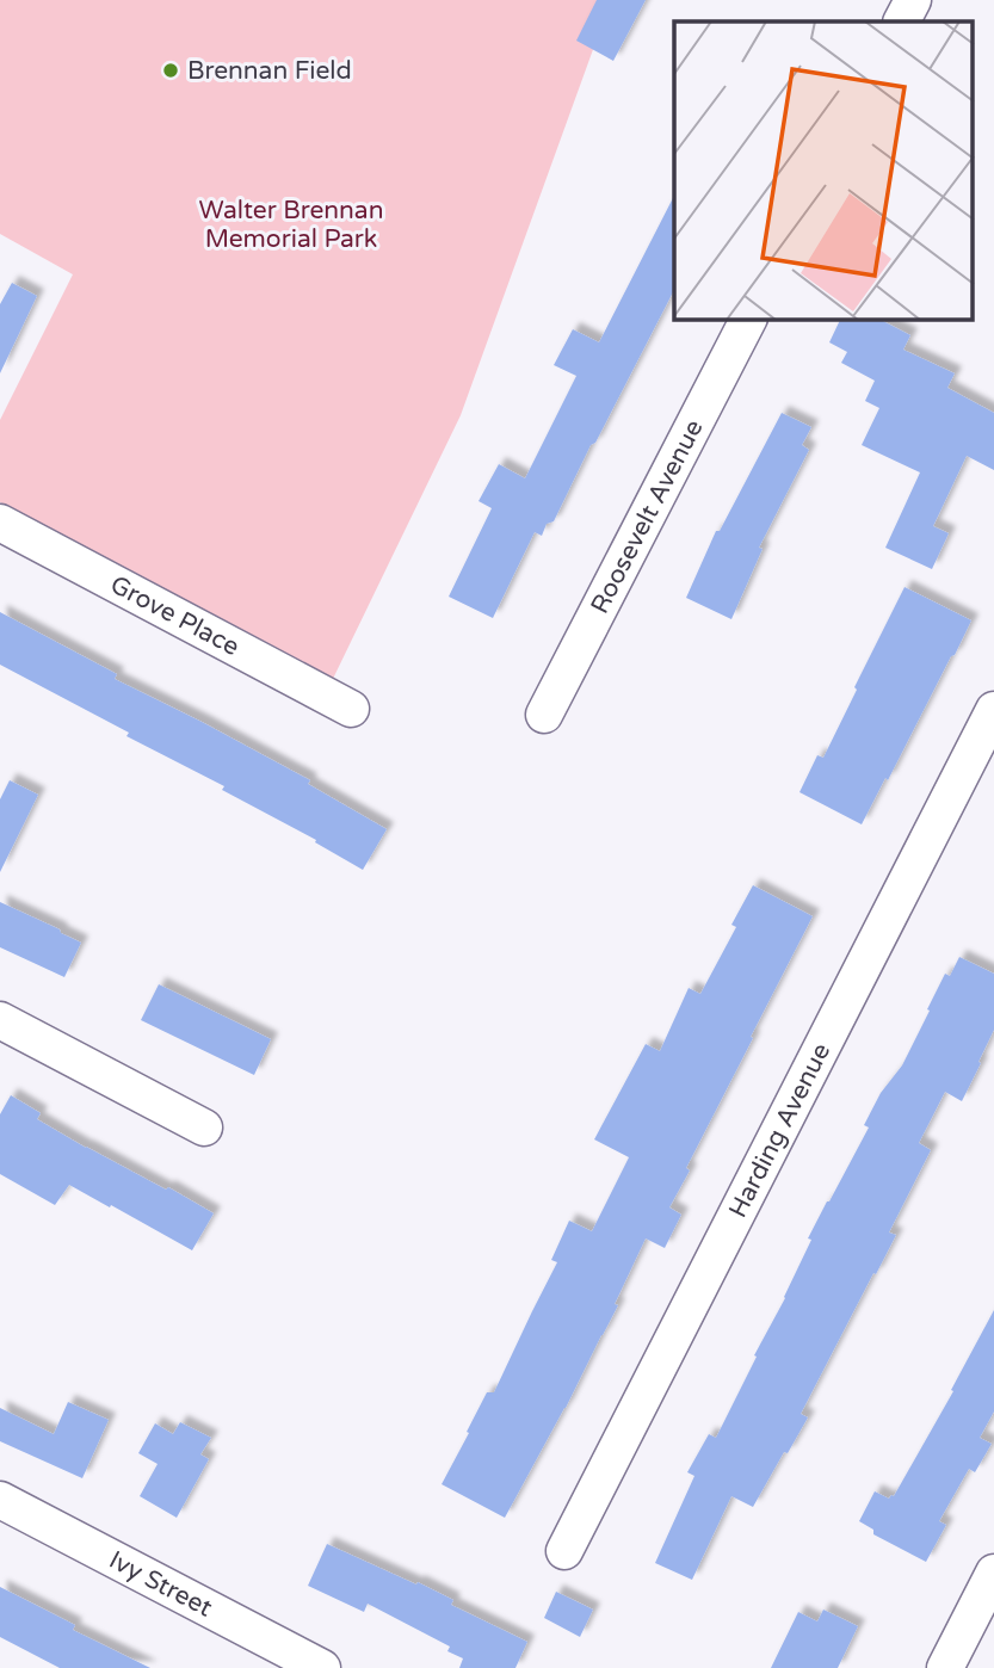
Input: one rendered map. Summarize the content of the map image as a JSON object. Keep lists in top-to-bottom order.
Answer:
{
  "streets": {
    "street": [
      "Roosevelt Avenue",
      "Grove Place",
      "Harding Avenue",
      "Ivy Street"
    ]
  },
  "parks": ["Walter Brennan Memorial Park"],
  "places": ["Brennan Field"]
}
